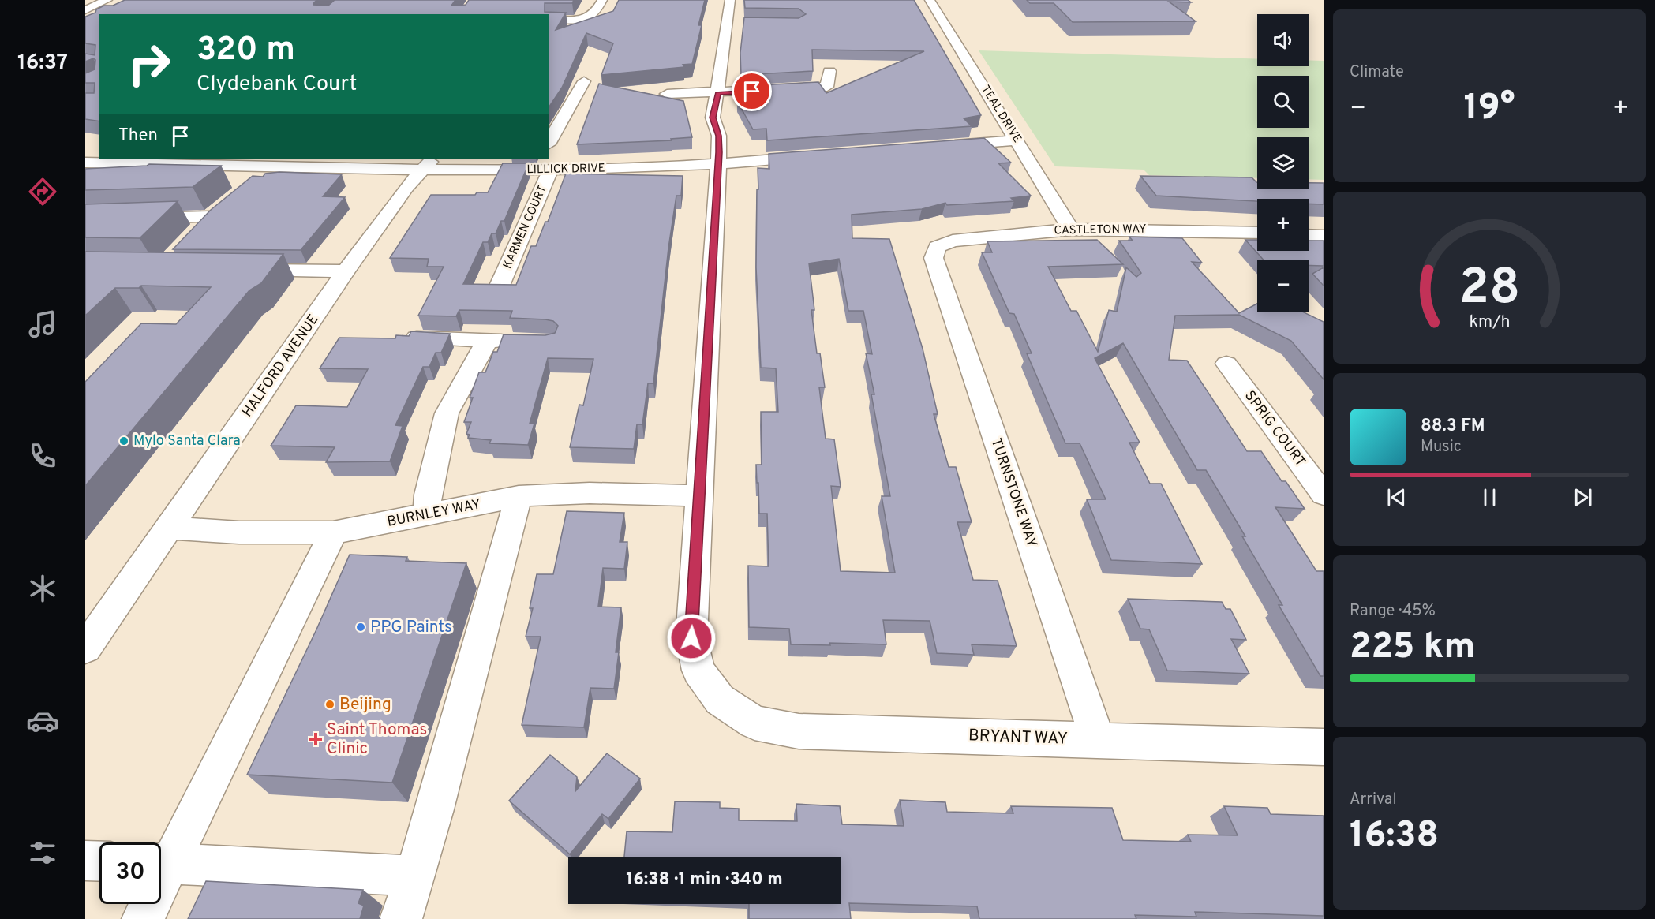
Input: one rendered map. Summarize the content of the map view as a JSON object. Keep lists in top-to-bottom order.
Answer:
{
  "streets": {
    "main road": [
      "TEAL DRIVE",
      "LILLICK DRIVE",
      "KARMEN COURT",
      "CASTLETON WAY",
      "HALFORD AVENUE",
      "SPRIG COURT",
      "TURNSTONE WAY",
      "BURNLEY WAY",
      "BRYANT WAY"
    ]
  },
  "crossings": [
    ["TEAL DRIVE", "CASTLETON WAY"],
    ["LILLICK DRIVE", "KARMEN COURT"],
    ["LILLICK DRIVE", "HALFORD AVENUE"],
    ["LILLICK DRIVE", "BRYANT WAY"],
    ["CASTLETON WAY", "TURNSTONE WAY"],
    ["HALFORD AVENUE", "BURNLEY WAY"],
    ["TURNSTONE WAY", "BRYANT WAY"],
    ["BURNLEY WAY", "BRYANT WAY"]
  ],
  "places": {
    "other": ["Mylo Santa Clara", "PPG Paints", "Beijing"],
    "health": ["Saint Thomas Clinic"]
  },
  "page": {
    "tabs": "16:37",
    "tile": [
      "Climate",
      ["Range · 45%", "225 km"],
      ["Arrival", "16:38"]
    ],
    "map_buttons": ["+", "−"],
    "turn": ["320 m", "Clydebank Court"],
    "heat": ["−", "19°", "+"],
    "then": "Then",
    "song": ["88.3 FM", "Music"],
    "limit": "30",
    "trip": "16:38 · 1 min · 340 m",
    "gauge": ["28", "km/h"]
  }
}
